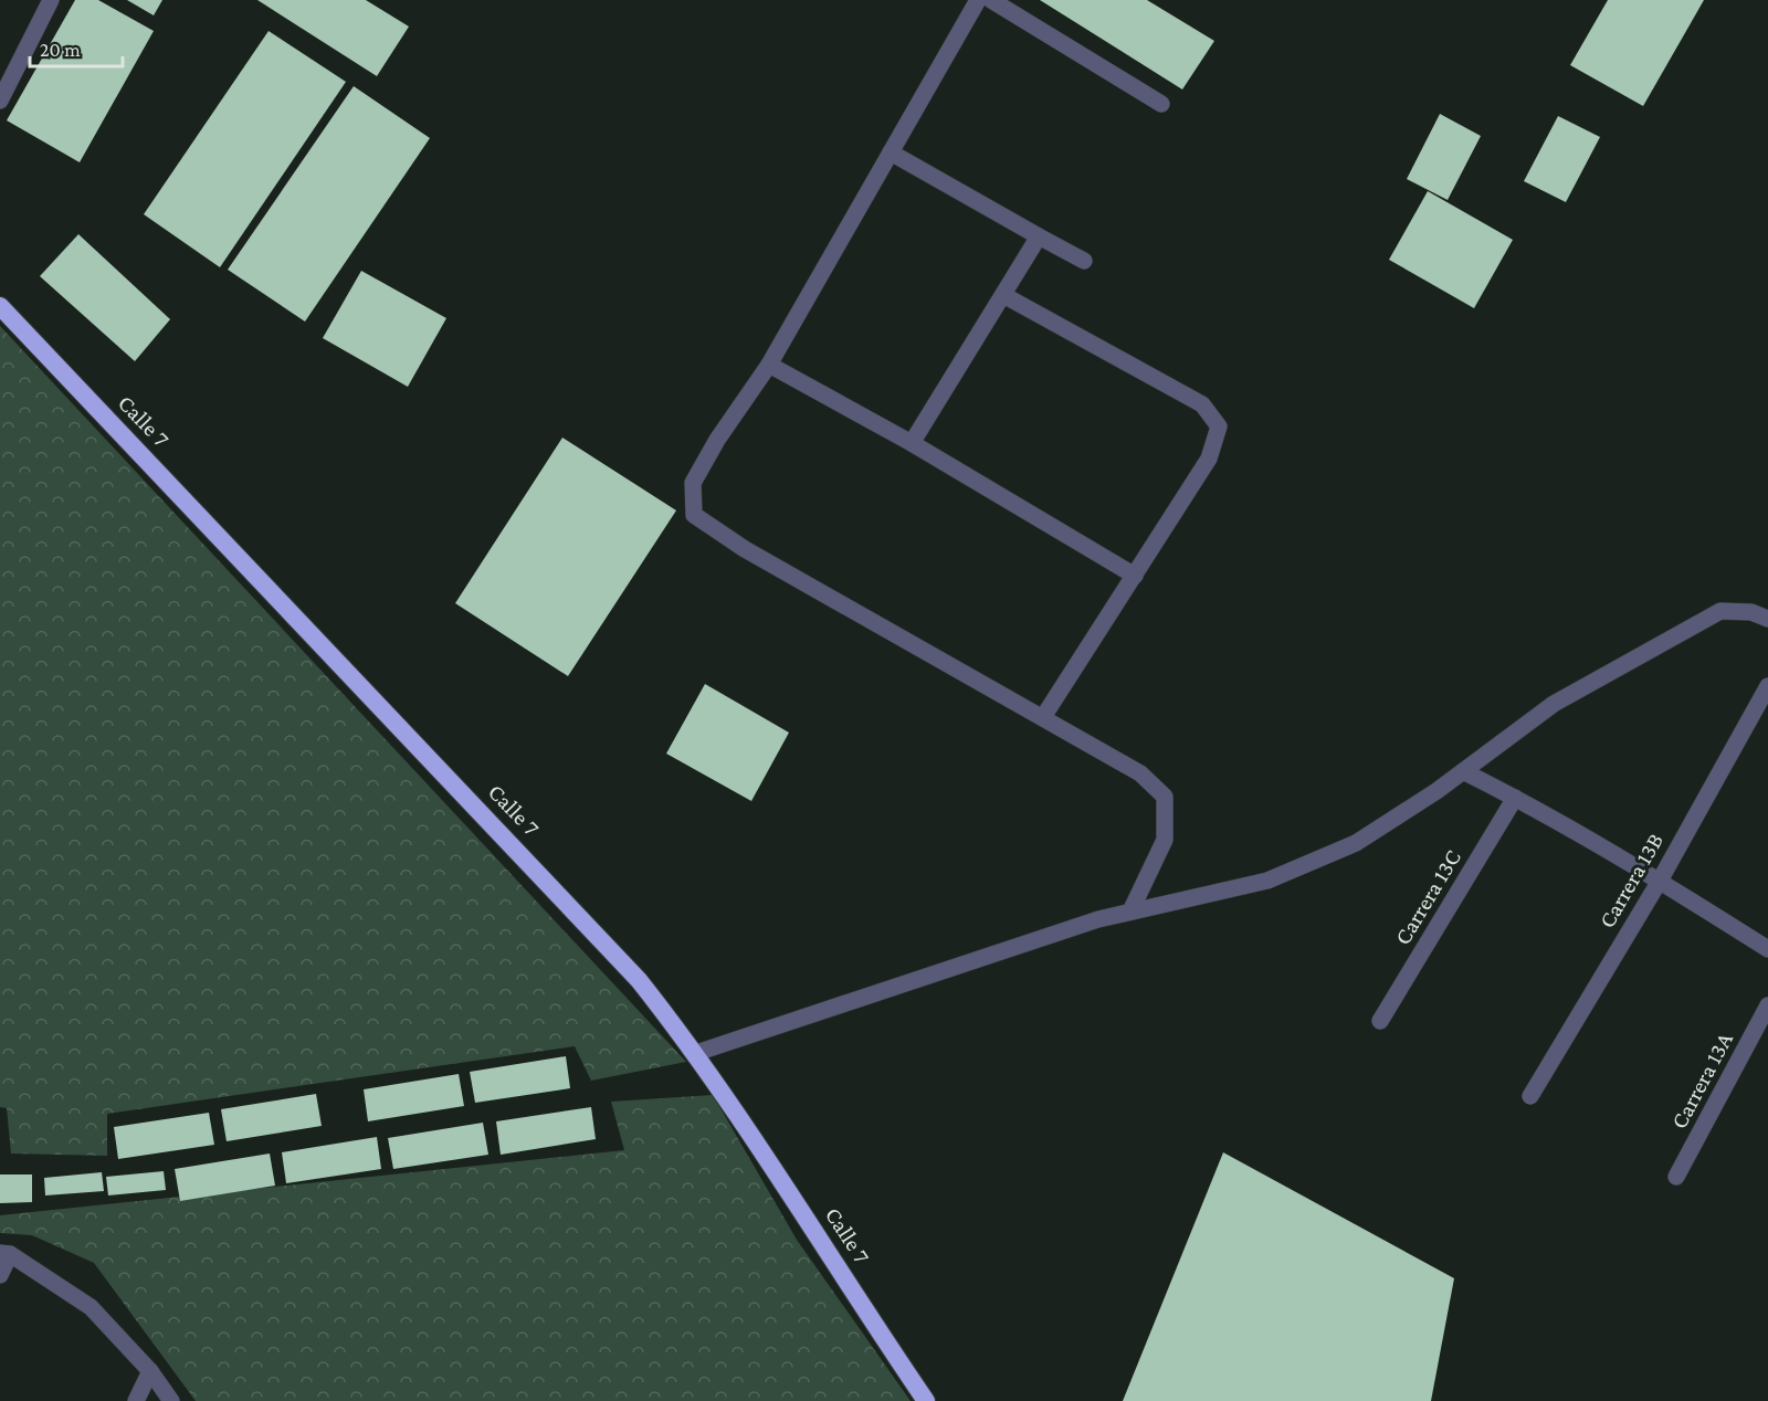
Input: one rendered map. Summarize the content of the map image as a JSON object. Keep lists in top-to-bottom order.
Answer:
{
  "streets": {
    "highway": ["Calle 7"],
    "street": ["Carrera 13B", "Carrera 13C", "Carrera 13A"]
  },
  "scale_bar": "20 m"
}
